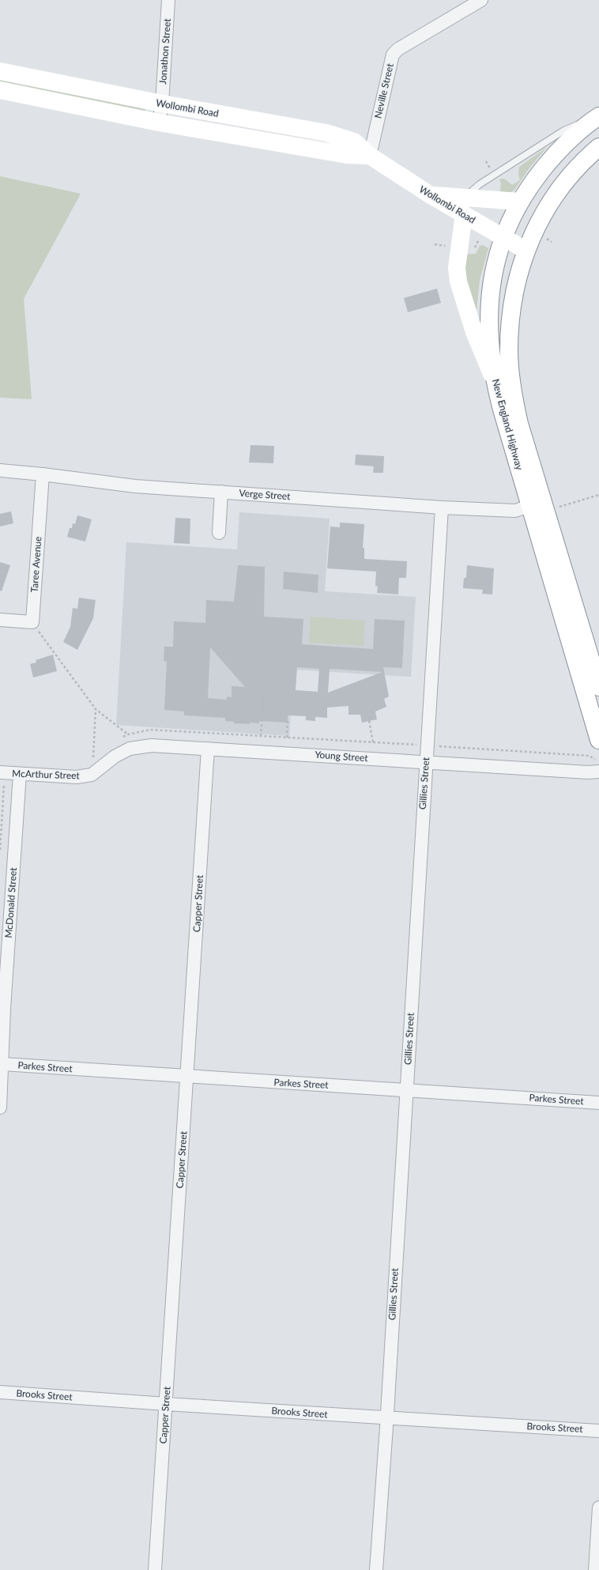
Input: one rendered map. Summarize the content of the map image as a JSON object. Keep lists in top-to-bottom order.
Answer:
{
  "streets": {
    "main road": ["Wollombi Road", "New England Highway"],
    "street": [
      "Jonathon Street",
      "Neville Street",
      "Verge Street",
      "Taree Avenue",
      "Young Street",
      "McArthur Street",
      "Gillies Street",
      "McDonald Street",
      "Capper Street",
      "Parkes Street",
      "Brooks Street"
    ]
  },
  "crossings": [
    ["Jonathon Street", "Wollombi Road"],
    ["Neville Street", "Wollombi Road"],
    ["Wollombi Road", "New England Highway"],
    ["New England Highway", "Verge Street"],
    ["Verge Street", "Taree Avenue"],
    ["Verge Street", "Gillies Street"],
    ["Young Street", "McArthur Street"],
    ["Young Street", "Gillies Street"],
    ["Young Street", "Capper Street"],
    ["McArthur Street", "McDonald Street"],
    ["Gillies Street", "Parkes Street"],
    ["Gillies Street", "Brooks Street"],
    ["McDonald Street", "Parkes Street"],
    ["Capper Street", "Parkes Street"],
    ["Capper Street", "Brooks Street"]
  ]
}
